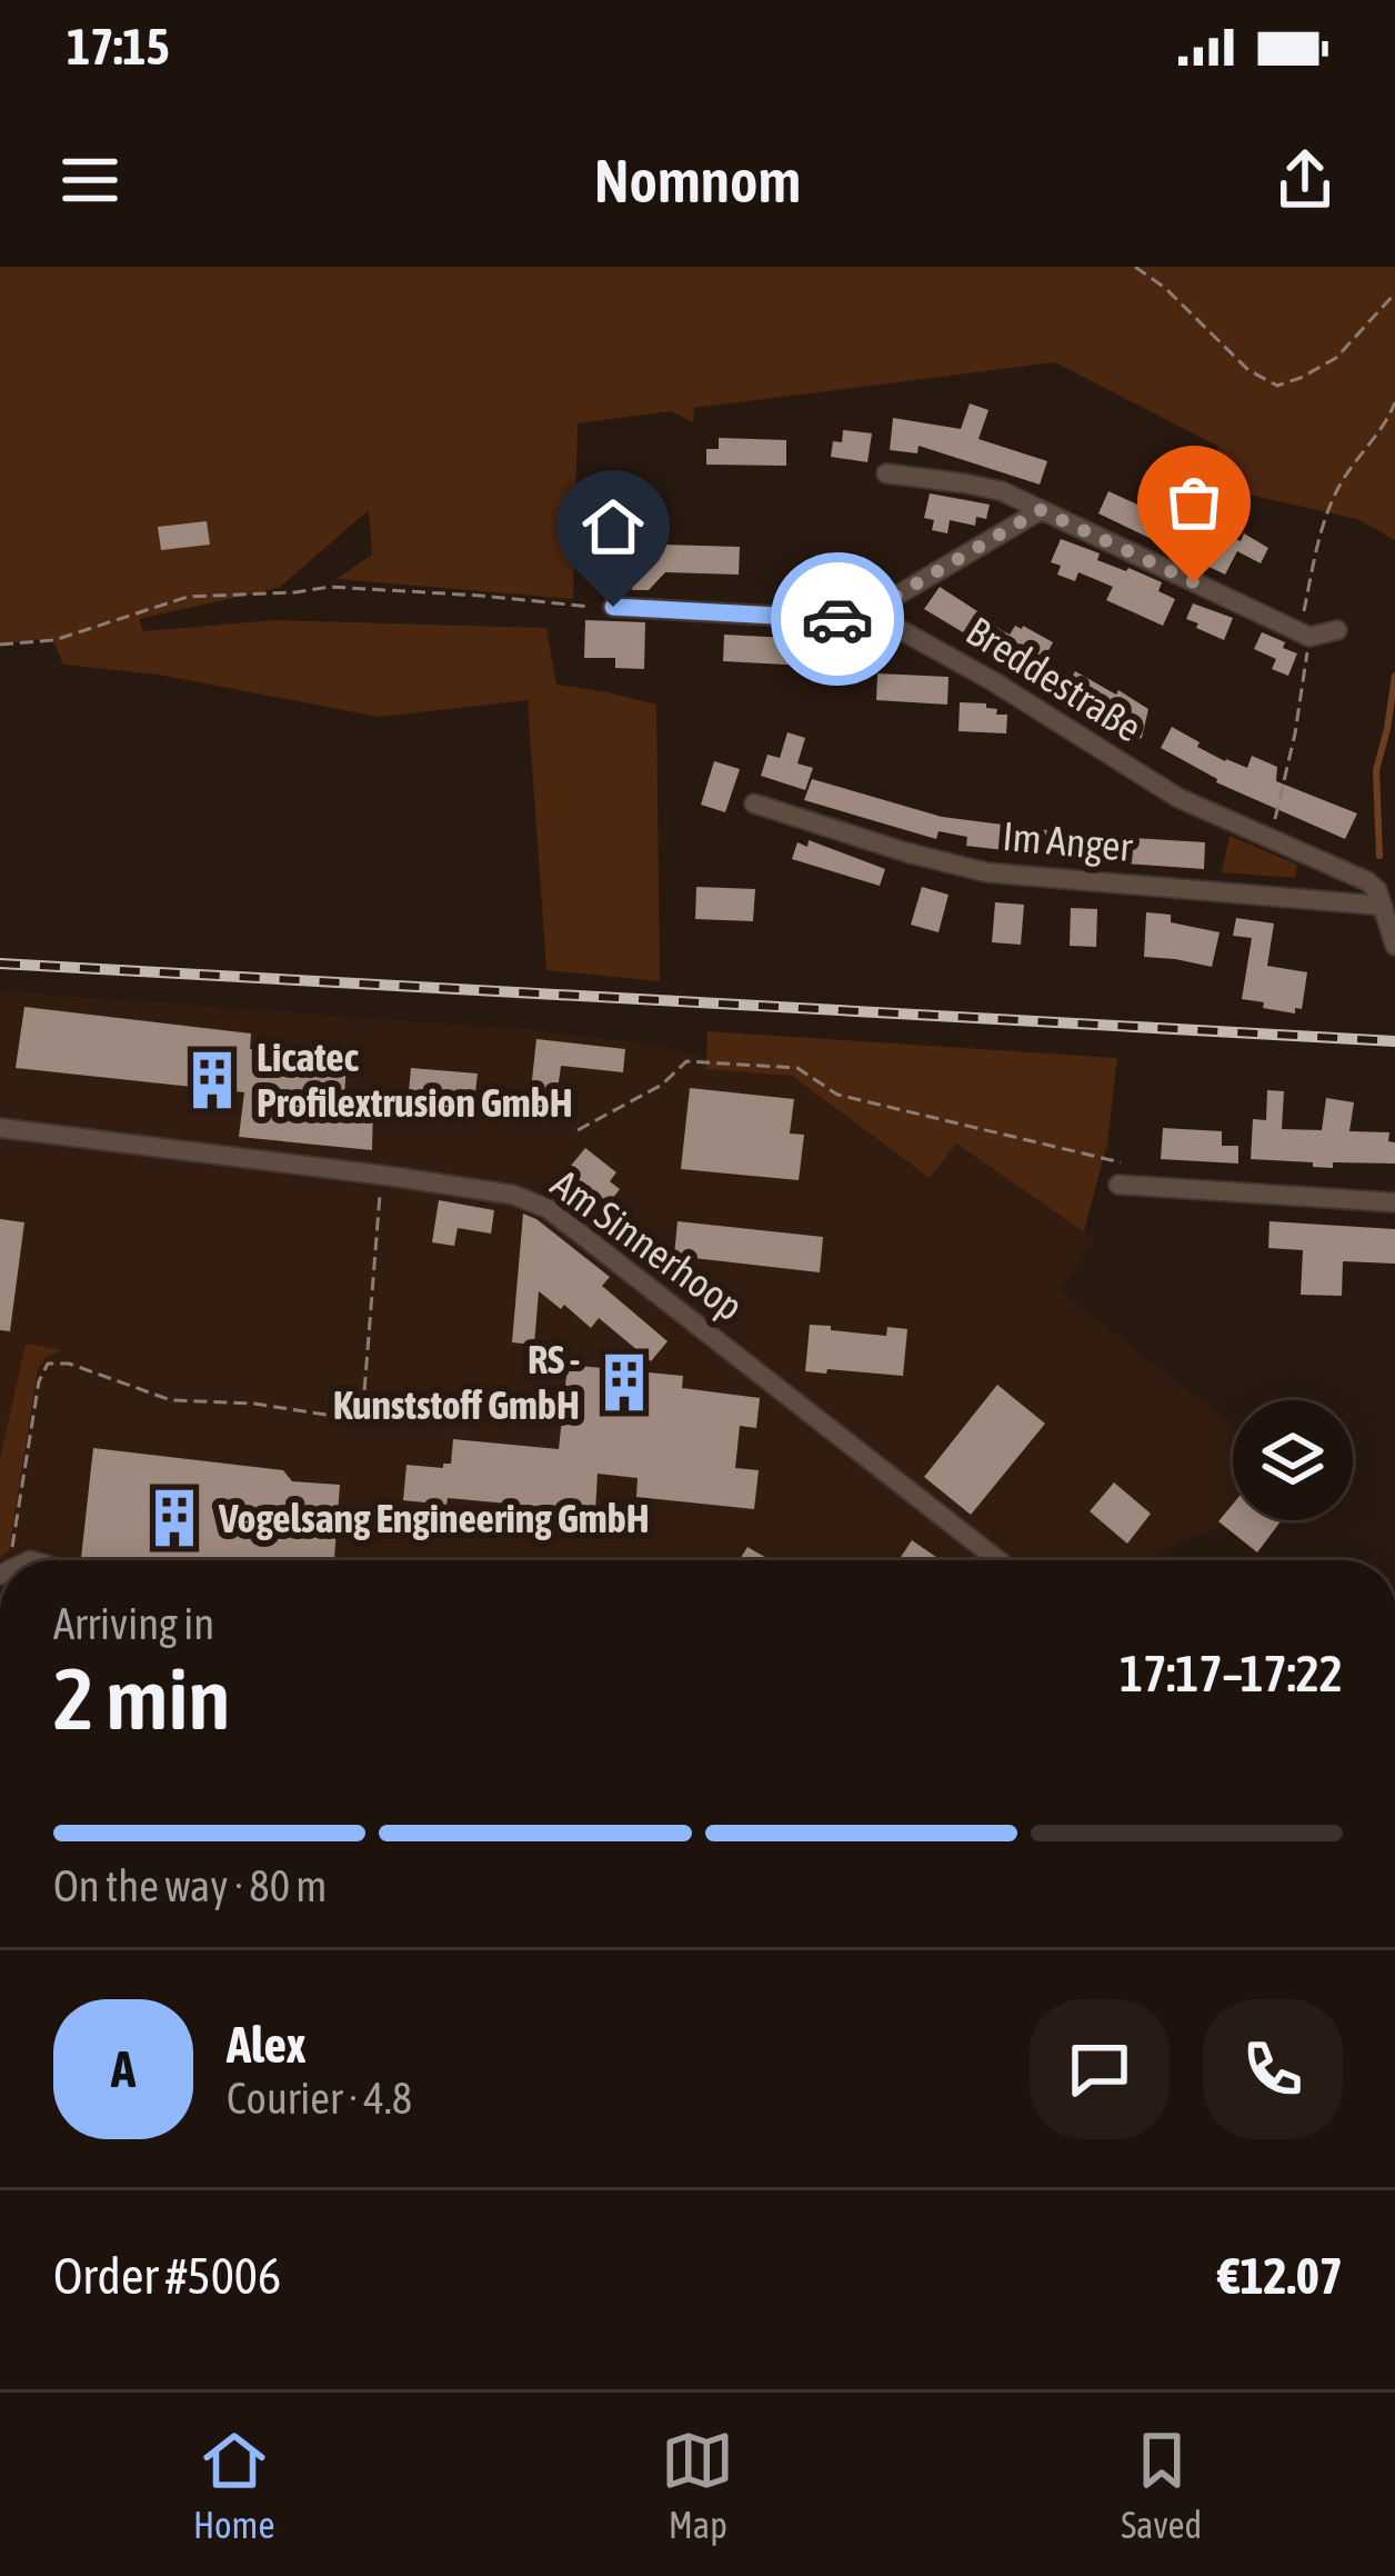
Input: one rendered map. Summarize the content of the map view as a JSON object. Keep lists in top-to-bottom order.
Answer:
{
  "streets": {
    "street": ["Breddestraße", "Im Anger", "Am Sinnerhoop"]
  },
  "crossings": [
    ["Breddestraße", "Im Anger"]
  ],
  "places": {
    "building": ["Licatec Profilextrusion GmbH", "RS - Kunststoff GmbH", "Vogelsang Engineering GmbH"]
  },
  "page": {
    "status": "17:15",
    "header": "Nomnom",
    "heading": ["2 min", "Arriving in", "17:17–17:22"],
    "panel": [
      "Alex",
      "Courier · 4.8",
      "Order #5006",
      "€12.07"
    ],
    "bar": "On the way · 80 m",
    "round": "A",
    "tabs": ["Home", "Map", "Saved"]
  }
}
